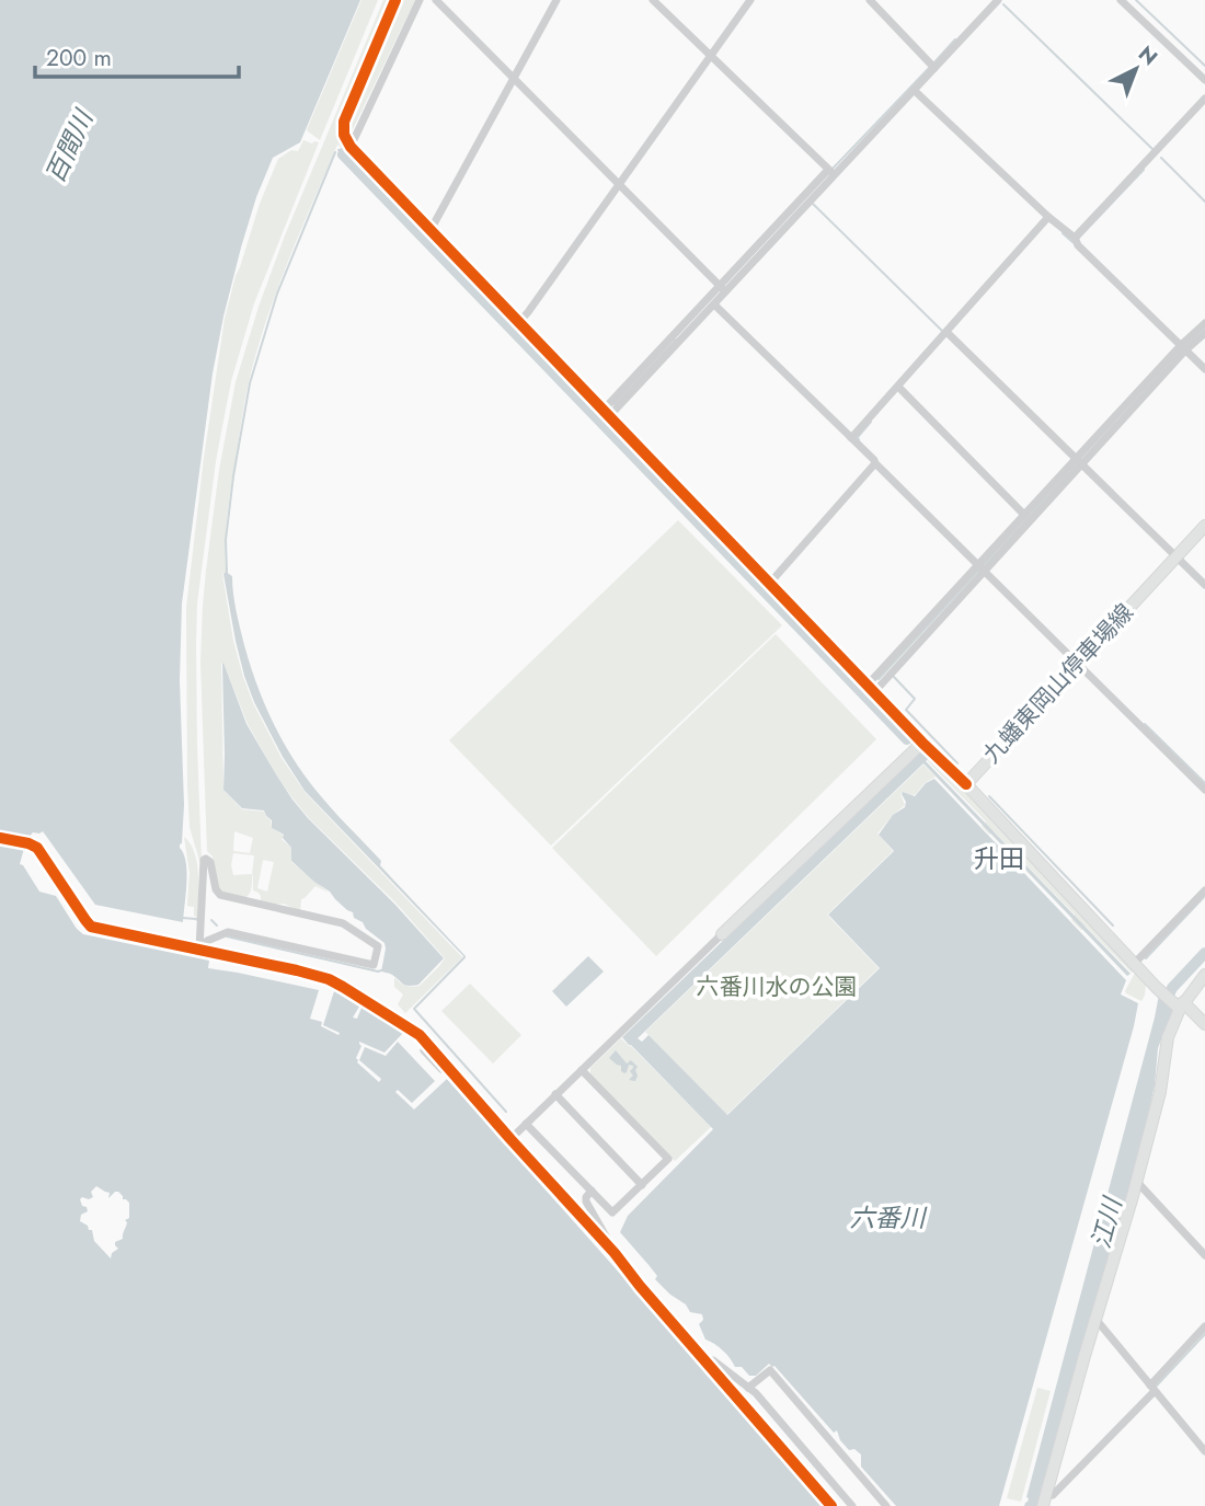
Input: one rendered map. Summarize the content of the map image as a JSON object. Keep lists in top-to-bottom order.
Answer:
{
  "streets": {
    "street": ["九蟠東岡山停車場線"]
  },
  "districts": ["升田"],
  "water": ["百間川", "六番川", "江川"],
  "parks": ["六番川水の公園"],
  "scale_bar": "200 m",
  "north": "top right"
}
